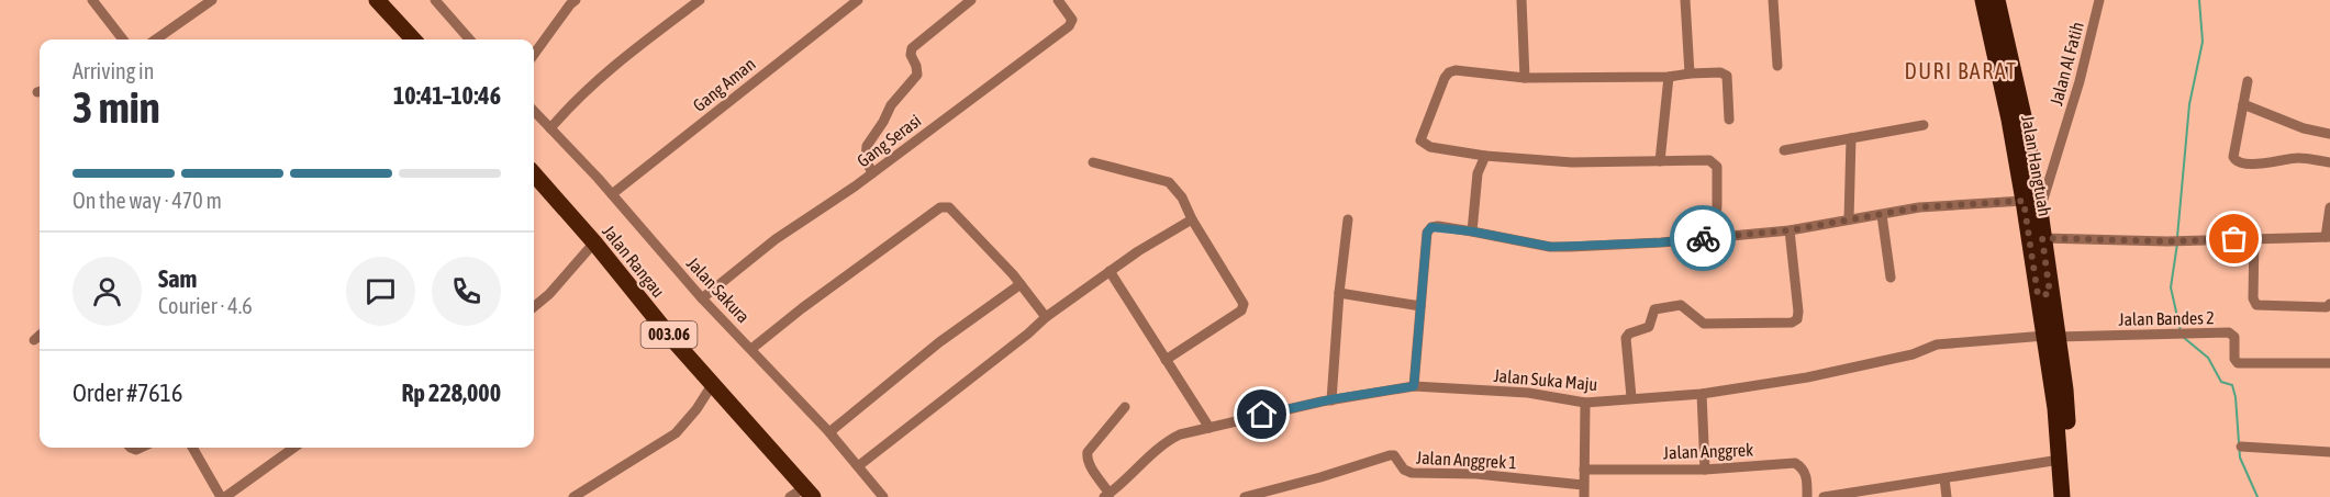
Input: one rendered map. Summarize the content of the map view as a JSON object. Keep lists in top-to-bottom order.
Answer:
{
  "streets": {
    "highway": ["Jalan Hangtuah"],
    "main road": ["Jalan Rangau", "003.06"],
    "street": [
      "Jalan Al Fatih",
      "Gang Aman",
      "Gang Serasi",
      "Jalan Sakura",
      "Jalan Bandes 2",
      "Jalan Suka Maju",
      "Jalan Anggrek",
      "Jalan Anggrek 1"
    ]
  },
  "crossings": [
    ["Jalan Al Fatih", "Jalan Hangtuah"],
    ["Gang Aman", "Jalan Sakura"],
    ["Gang Serasi", "Jalan Sakura"],
    ["Jalan Hangtuah", "Jalan Bandes 2"],
    ["Jalan Hangtuah", "Jalan Suka Maju"],
    ["Jalan Bandes 2", "Jalan Suka Maju"]
  ],
  "districts": ["DURI BARAT"],
  "page": {
    "heading": ["3 min", "Arriving in", "10:41–10:46"],
    "panel": [
      "Sam",
      "Courier · 4.6",
      "Order #7616",
      "Rp 228,000"
    ],
    "bar": "On the way · 470 m"
  }
}
